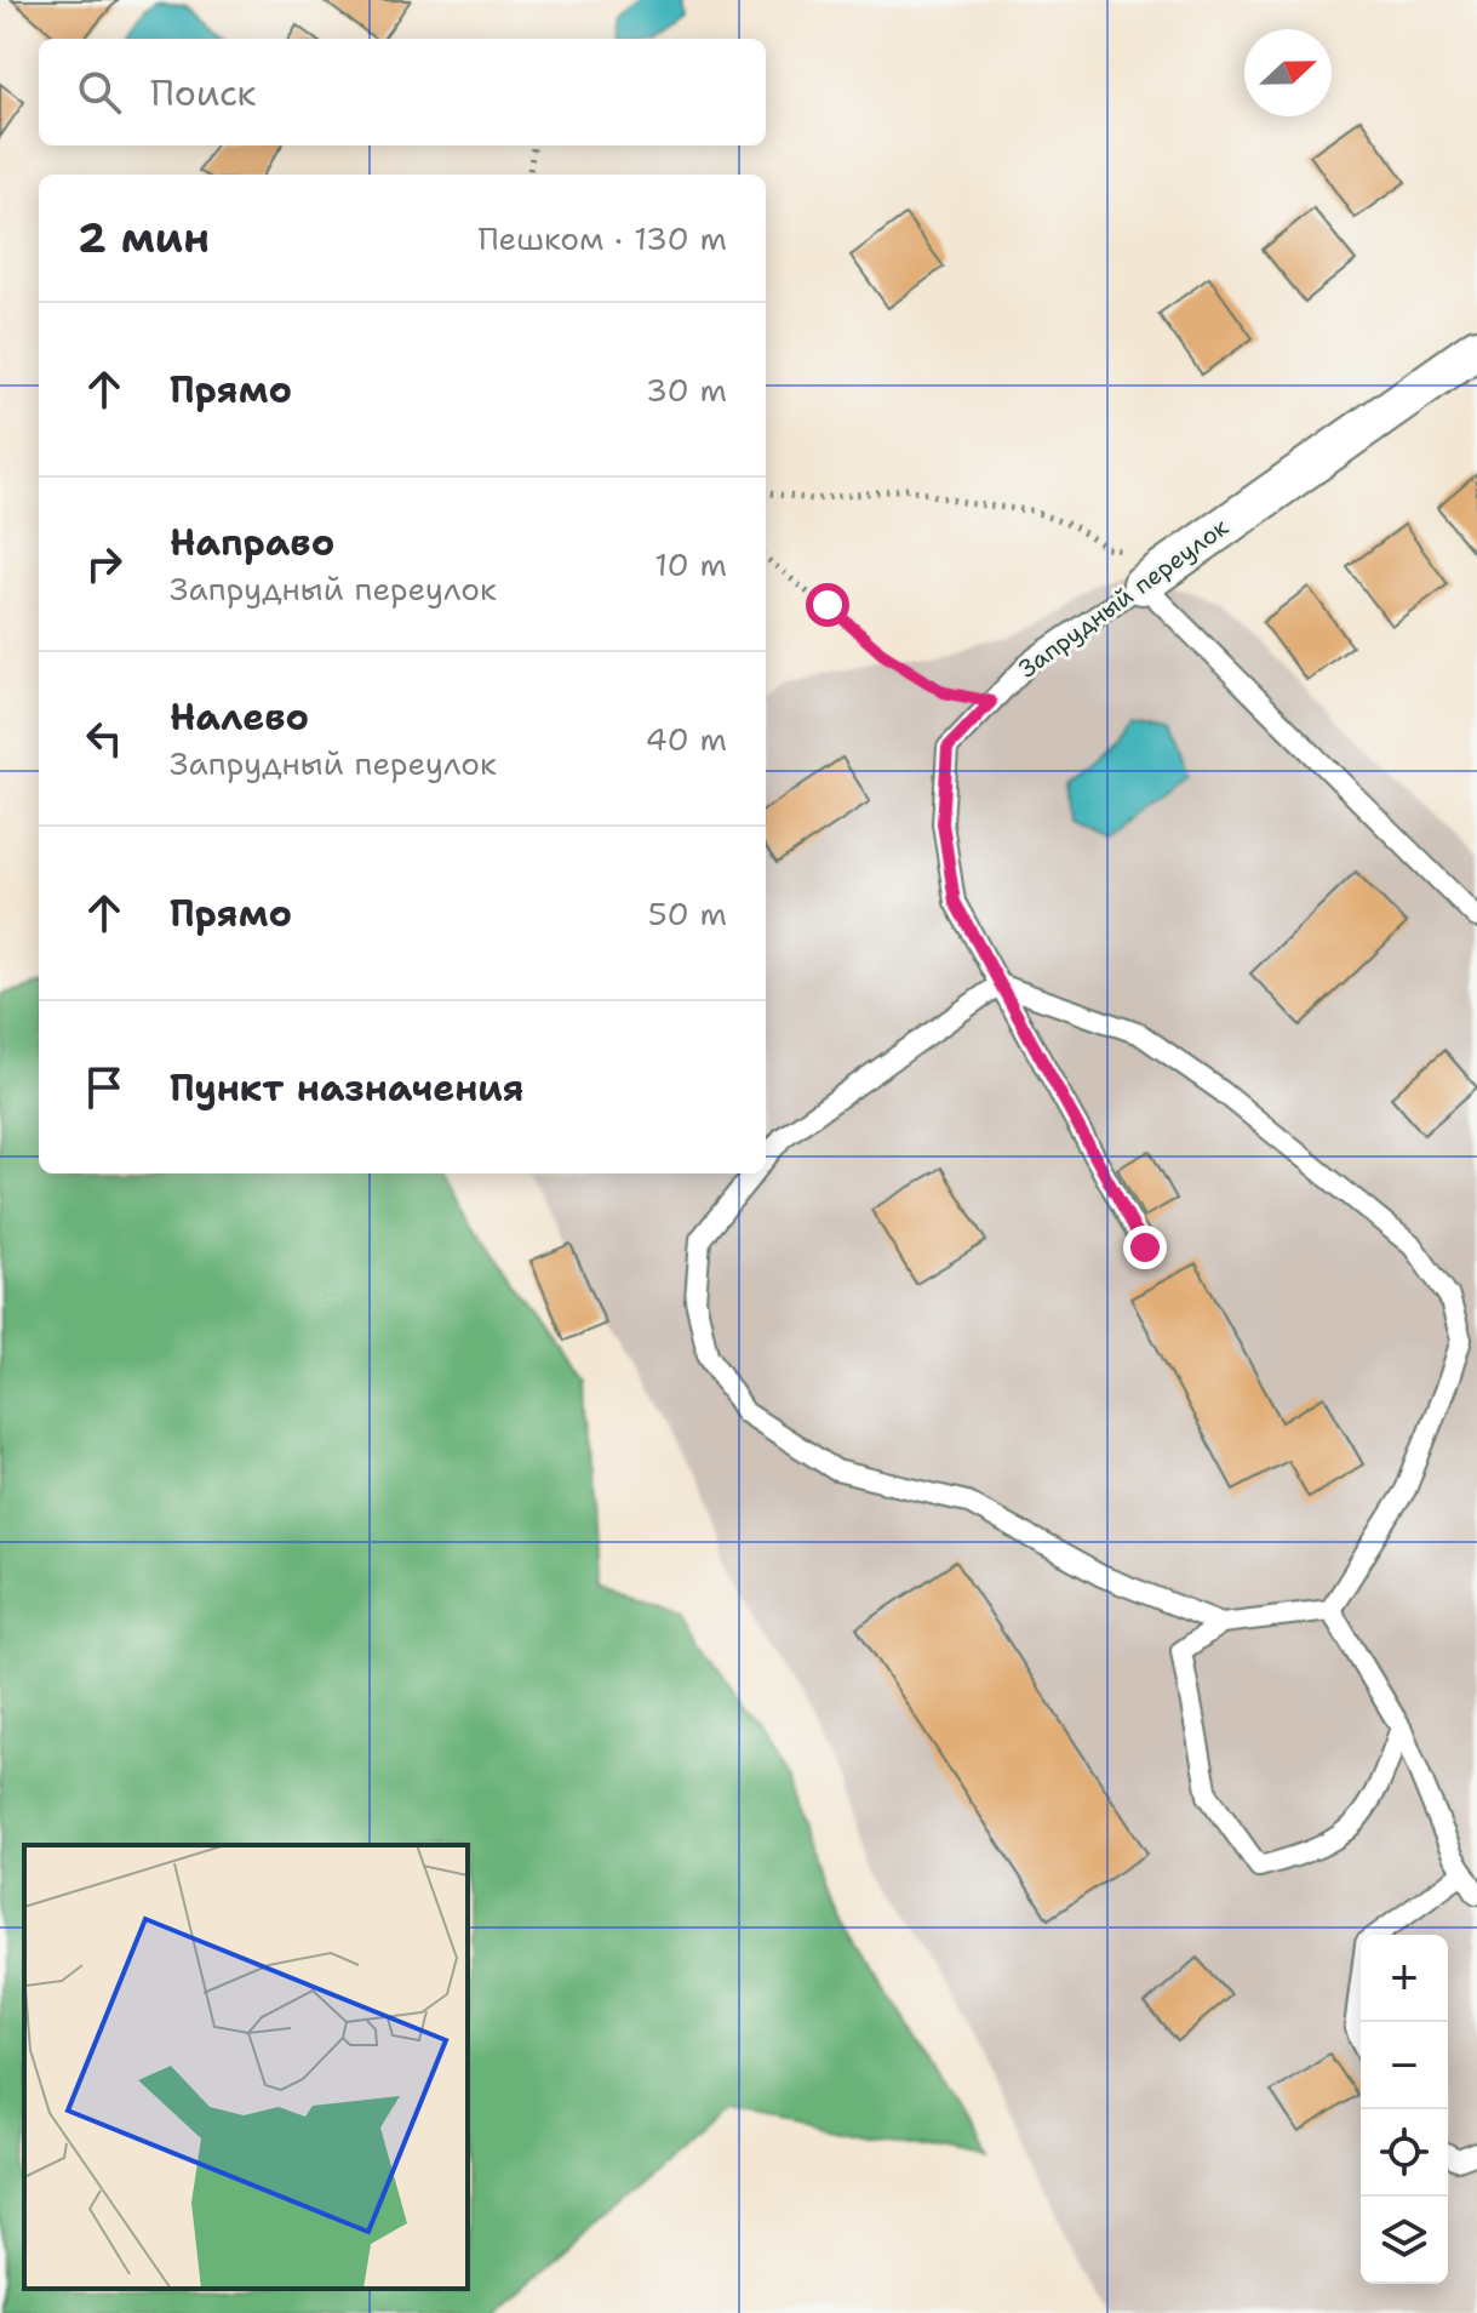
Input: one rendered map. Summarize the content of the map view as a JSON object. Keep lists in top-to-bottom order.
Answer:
{
  "streets": {
    "street": ["Запрудный переулок"]
  },
  "north": "right",
  "page": {
    "search": "Поиск",
    "heading": ["2 мин", "Пешком · 130 m"],
    "list": [
      ["Прямо", "30 m"],
      ["Направо", "Запрудный переулок", "10 m"],
      ["Налево", "Запрудный переулок", "40 m"],
      ["Прямо", "50 m"],
      "Пункт назначения"
    ],
    "map_buttons": ["+", "−"]
  }
}
